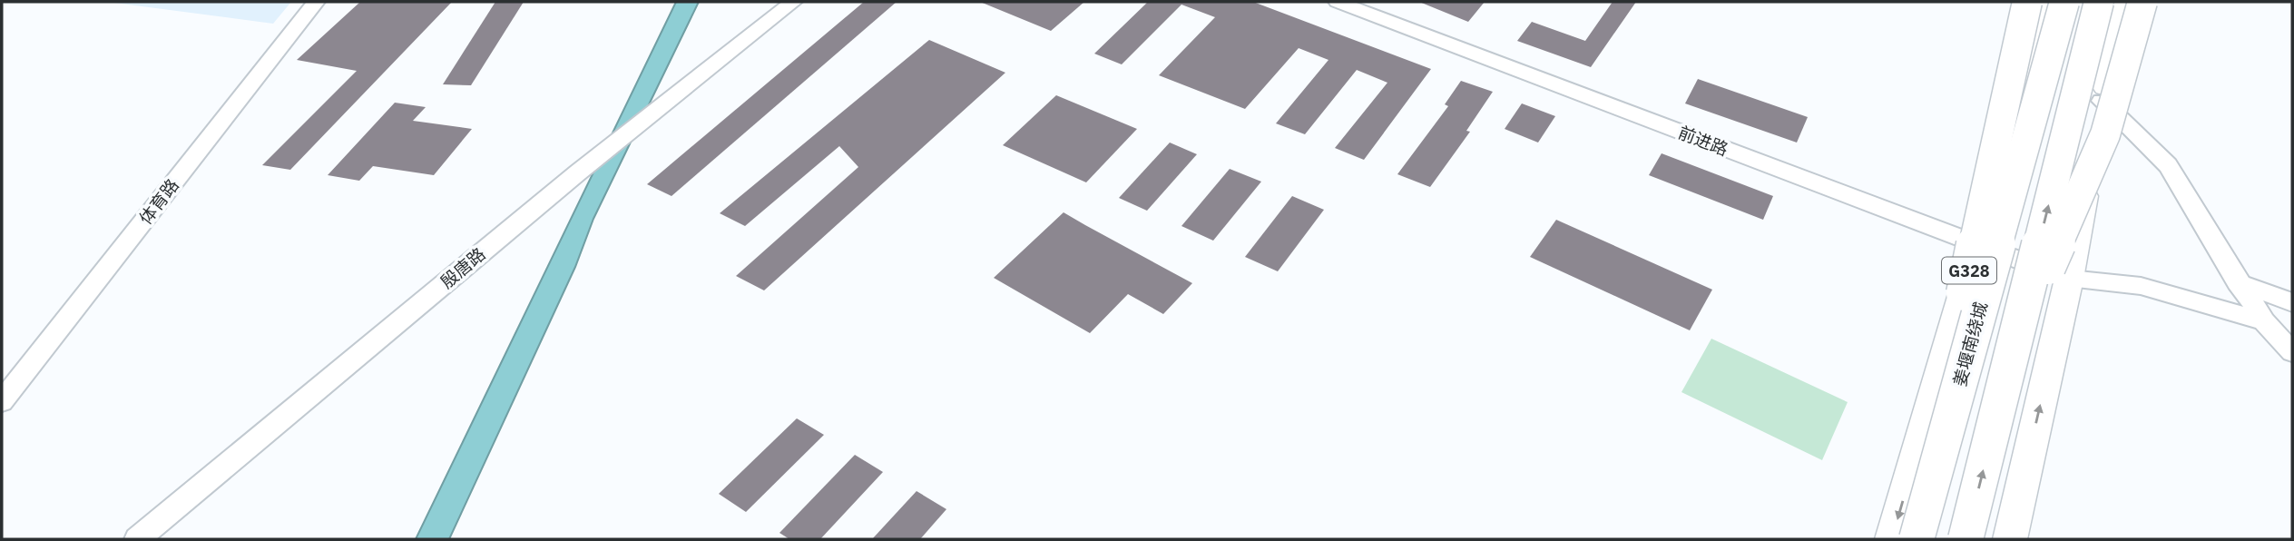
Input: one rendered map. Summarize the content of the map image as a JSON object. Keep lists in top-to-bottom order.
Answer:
{
  "streets": {
    "highway": ["姜堰南绕城"],
    "main road": ["G328"],
    "street": ["前进路", "体育路", "殷唐路"]
  },
  "crossings": [
    ["前进路", "G328"]
  ]
}
